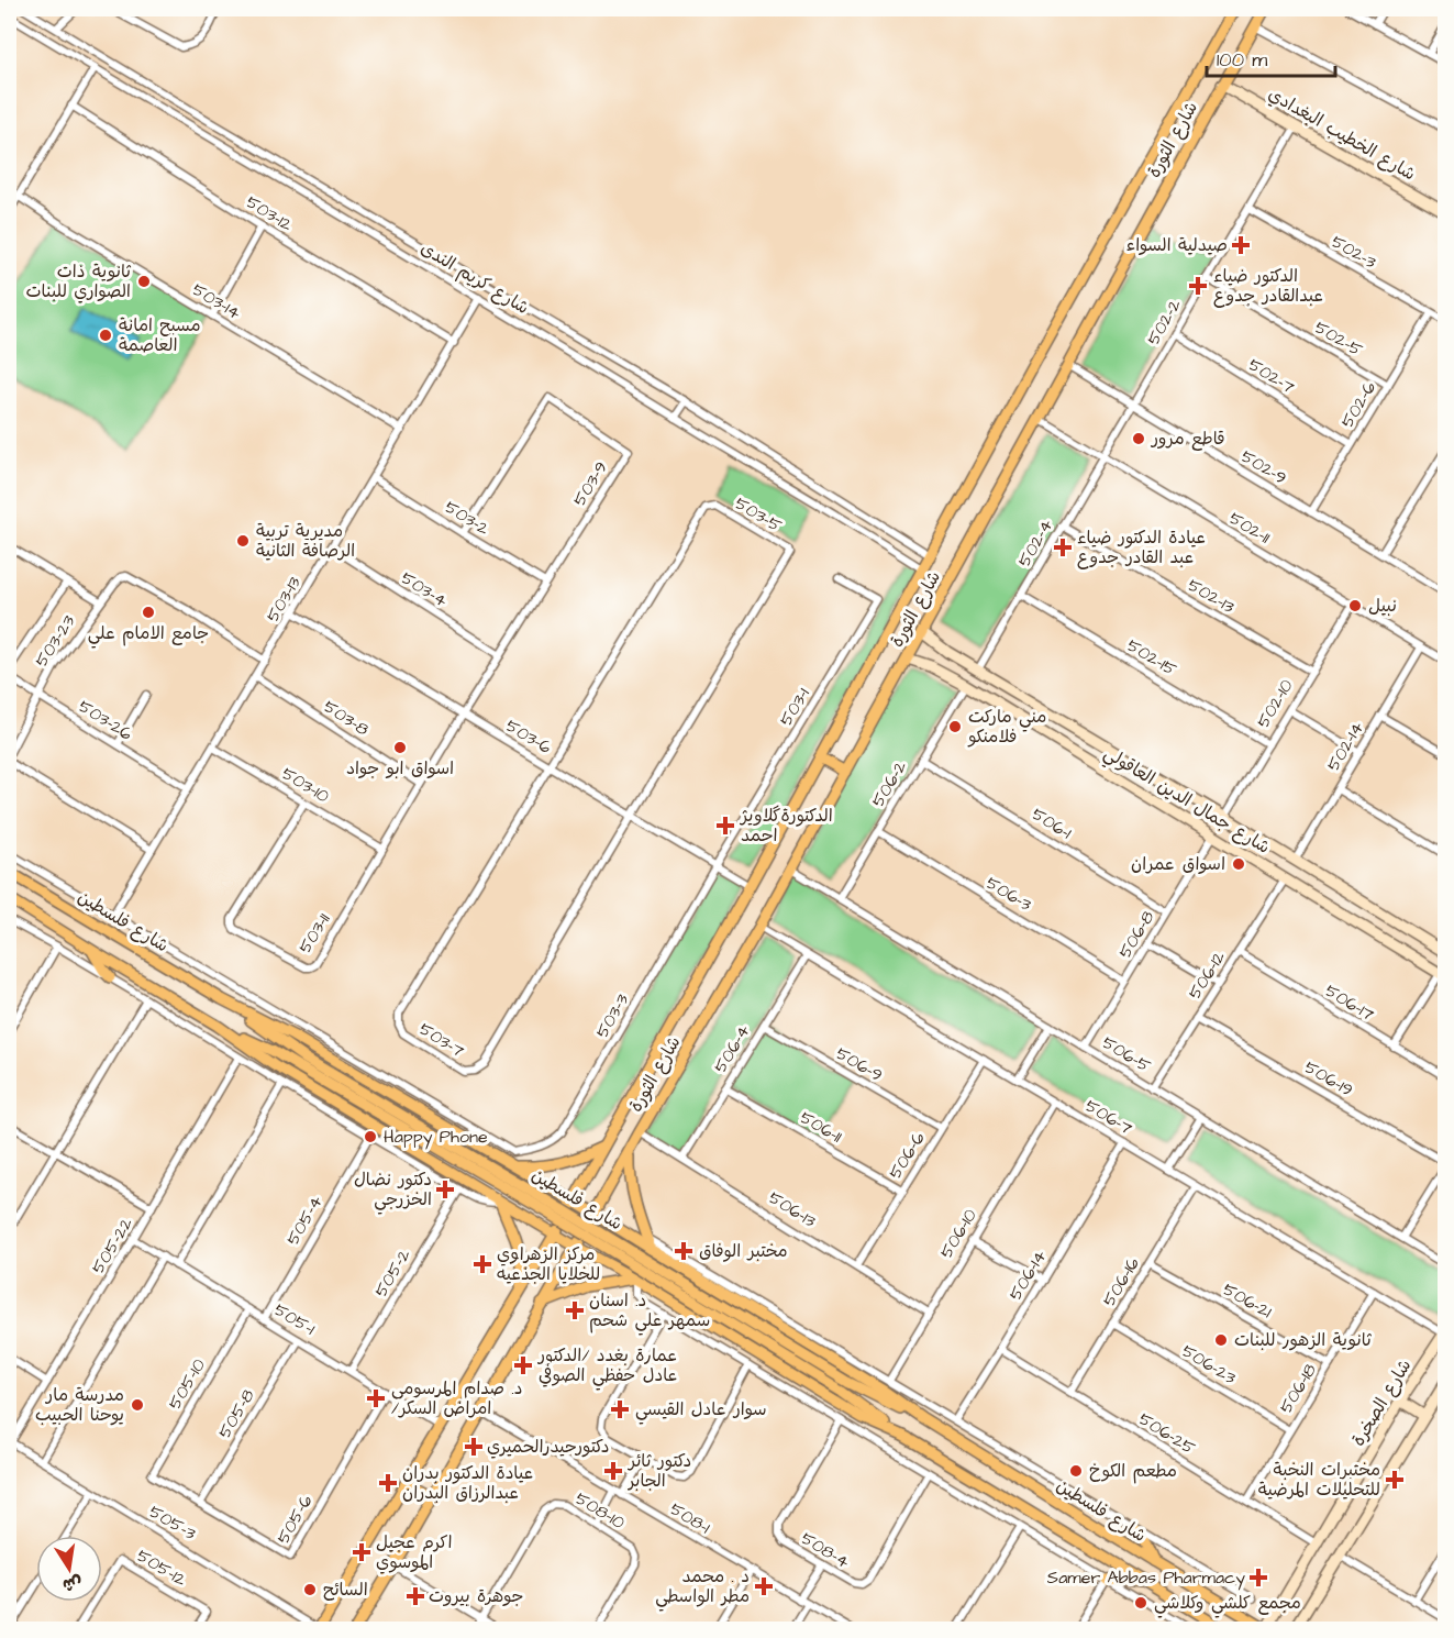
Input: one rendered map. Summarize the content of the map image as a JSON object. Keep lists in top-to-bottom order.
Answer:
{
  "streets": {
    "main road": ["شارع الثورة", "شارع فلسطين"],
    "street": [
      "شارع الخطيب البغدادي",
      "503-12",
      "502-3",
      "شارع كريم الندى",
      "503-14",
      "502-2",
      "502-5",
      "502-7",
      "502-6",
      "502-9",
      "503-9",
      "503-5",
      "503-2",
      "502-11",
      "502-4",
      "503-4",
      "502-13",
      "503-13",
      "503-23",
      "502-15",
      "502-10",
      "503-1",
      "503-8",
      "503-26",
      "503-6",
      "502-14",
      "506-2",
      "503-10",
      "شارع جمال الدين العاقولي",
      "506-1",
      "506-3",
      "503-11",
      "506-8",
      "506-12",
      "506-17",
      "503-3",
      "503-7",
      "506-4",
      "506-5",
      "506-9",
      "506-19",
      "506-7",
      "506-11",
      "506-6",
      "506-13",
      "505-4",
      "506-10",
      "505-22",
      "505-2",
      "506-14",
      "506-16",
      "506-21",
      "505-1",
      "506-23",
      "505-10",
      "506-18",
      "شارع الصخرة",
      "505-8",
      "506-25",
      "508-10",
      "508-1",
      "505-6",
      "505-3",
      "508-4",
      "505-12"
    ]
  },
  "crossings": [
    ["شارع الخطيب البغدادي", "شارع الثورة"],
    ["شارع الخطيب البغدادي", "502-2"],
    ["شارع الثورة", "شارع كريم الندى"],
    ["شارع الثورة", "502-9"],
    ["شارع الثورة", "502-11"],
    ["شارع الثورة", "503-6"],
    ["شارع الثورة", "شارع جمال الدين العاقولي"],
    ["شارع الثورة", "شارع فلسطين"],
    ["شارع الثورة", "506-5"],
    ["شارع الثورة", "506-7"],
    ["شارع الثورة", "506-13"],
    ["503-12", "503-13"],
    ["502-3", "502-2"],
    ["502-3", "502-6"],
    ["شارع كريم الندى", "503-13"],
    ["503-14", "503-13"],
    ["502-2", "502-5"],
    ["502-2", "502-7"],
    ["502-2", "502-9"],
    ["502-2", "502-4"],
    ["502-5", "502-6"],
    ["502-7", "502-6"],
    ["502-6", "502-9"],
    ["503-9", "503-2"],
    ["503-9", "503-4"],
    ["503-9", "503-6"],
    ["503-9", "503-11"],
    ["503-5", "503-6"],
    ["503-5", "503-7"],
    ["503-2", "503-13"],
    ["502-11", "502-4"],
    ["502-11", "502-10"],
    ["502-11", "502-14"],
    ["502-4", "502-13"],
    ["502-4", "502-15"],
    ["502-4", "شارع جمال الدين العاقولي"],
    ["503-4", "503-13"],
    ["502-13", "502-10"],
    ["503-13", "503-23"],
    ["503-13", "503-8"],
    ["503-13", "503-26"],
    ["503-13", "503-6"],
    ["503-13", "503-10"],
    ["503-13", "503-3"],
    ["503-23", "503-26"],
    ["502-15", "502-10"],
    ["502-10", "شارع جمال الدين العاقولي"],
    ["503-1", "503-6"],
    ["503-1", "503-3"],
    ["503-8", "503-11"],
    ["503-6", "503-11"],
    ["503-6", "503-3"],
    ["503-6", "503-7"],
    ["502-14", "شارع جمال الدين العاقولي"],
    ["506-2", "شارع جمال الدين العاقولي"],
    ["506-2", "506-1"],
    ["506-2", "506-3"],
    ["506-2", "506-5"],
    ["503-10", "503-11"],
    ["شارع جمال الدين العاقولي", "506-8"],
    ["شارع جمال الدين العاقولي", "506-12"],
    ["506-1", "506-8"],
    ["506-3", "506-8"],
    ["شارع فلسطين", "شارع الصخرة"],
    ["506-8", "506-5"],
    ["506-12", "506-17"],
    ["506-12", "506-5"],
    ["506-12", "506-19"],
    ["506-4", "506-9"],
    ["506-4", "506-7"],
    ["506-4", "506-11"],
    ["506-4", "506-13"],
    ["506-9", "506-6"],
    ["506-7", "506-6"],
    ["506-7", "506-10"],
    ["506-7", "506-14"],
    ["506-7", "506-16"],
    ["506-7", "506-18"],
    ["506-7", "شارع الصخرة"],
    ["506-11", "506-6"],
    ["506-6", "506-13"],
    ["506-13", "506-10"],
    ["505-4", "505-1"],
    ["505-22", "505-1"],
    ["505-22", "505-3"],
    ["505-2", "505-1"],
    ["506-14", "506-25"],
    ["506-16", "506-21"],
    ["506-16", "506-23"],
    ["506-16", "506-25"],
    ["506-21", "506-18"],
    ["505-1", "505-10"],
    ["505-1", "505-8"],
    ["505-1", "505-6"],
    ["506-23", "506-18"],
    ["505-10", "505-6"],
    ["506-18", "506-25"],
    ["شارع الصخرة", "506-25"],
    ["505-8", "505-6"]
  ],
  "places": {
    "health": [
      "صيدلية السواء",
      "الدكتور ضياء عبدالقادر جدوع",
      "عيادة الدكتور ضياء عبد القادر جدوع",
      "الدكتورةگلاويژ احمد",
      "دكتور نضال الخزرجي",
      "مختبر الوفاق",
      "مركز الزهراوي للخلايا الجذعيه",
      "د. اسنان سمهر علي شحم",
      "عمارة بغدد /الدكتور عادل حفظي الصوفي",
      "د. صدام المرسومي /امراض السكر",
      "سوار عادل القيسي",
      "دكتورحيدرالحميري",
      "دكتور ثائر الجابر",
      "مختبرات النخبة للتحليلات المرضية",
      "عيادة الدكتور بدران عبدالرزاق البدران",
      "اكرم عجيل الموسوي",
      "Samer Abbas Pharmacy",
      "د . محمد مطر الواسطي",
      "جوهرة بيروت"
    ],
    "other": [
      "ثانوية ذات الصواري للبنات",
      "مسبح امانة العاصمة",
      "قاطع مرور",
      "مديرية تربية الرصافة الثانية",
      "نبيل",
      "جامع الامام علي",
      "مني ماركت فلامنكو",
      "اسواق ابو جواد",
      "اسواق عمران",
      "Happy Phone",
      "ثانوية الزهور للبنات",
      "مدرسة مار يوحنا الحبيب",
      "مطعم الكوخ",
      "السائح",
      "مجمع كلشي وكلاشي"
    ]
  },
  "scale_bar": "100 m",
  "north": "bottom"
}
